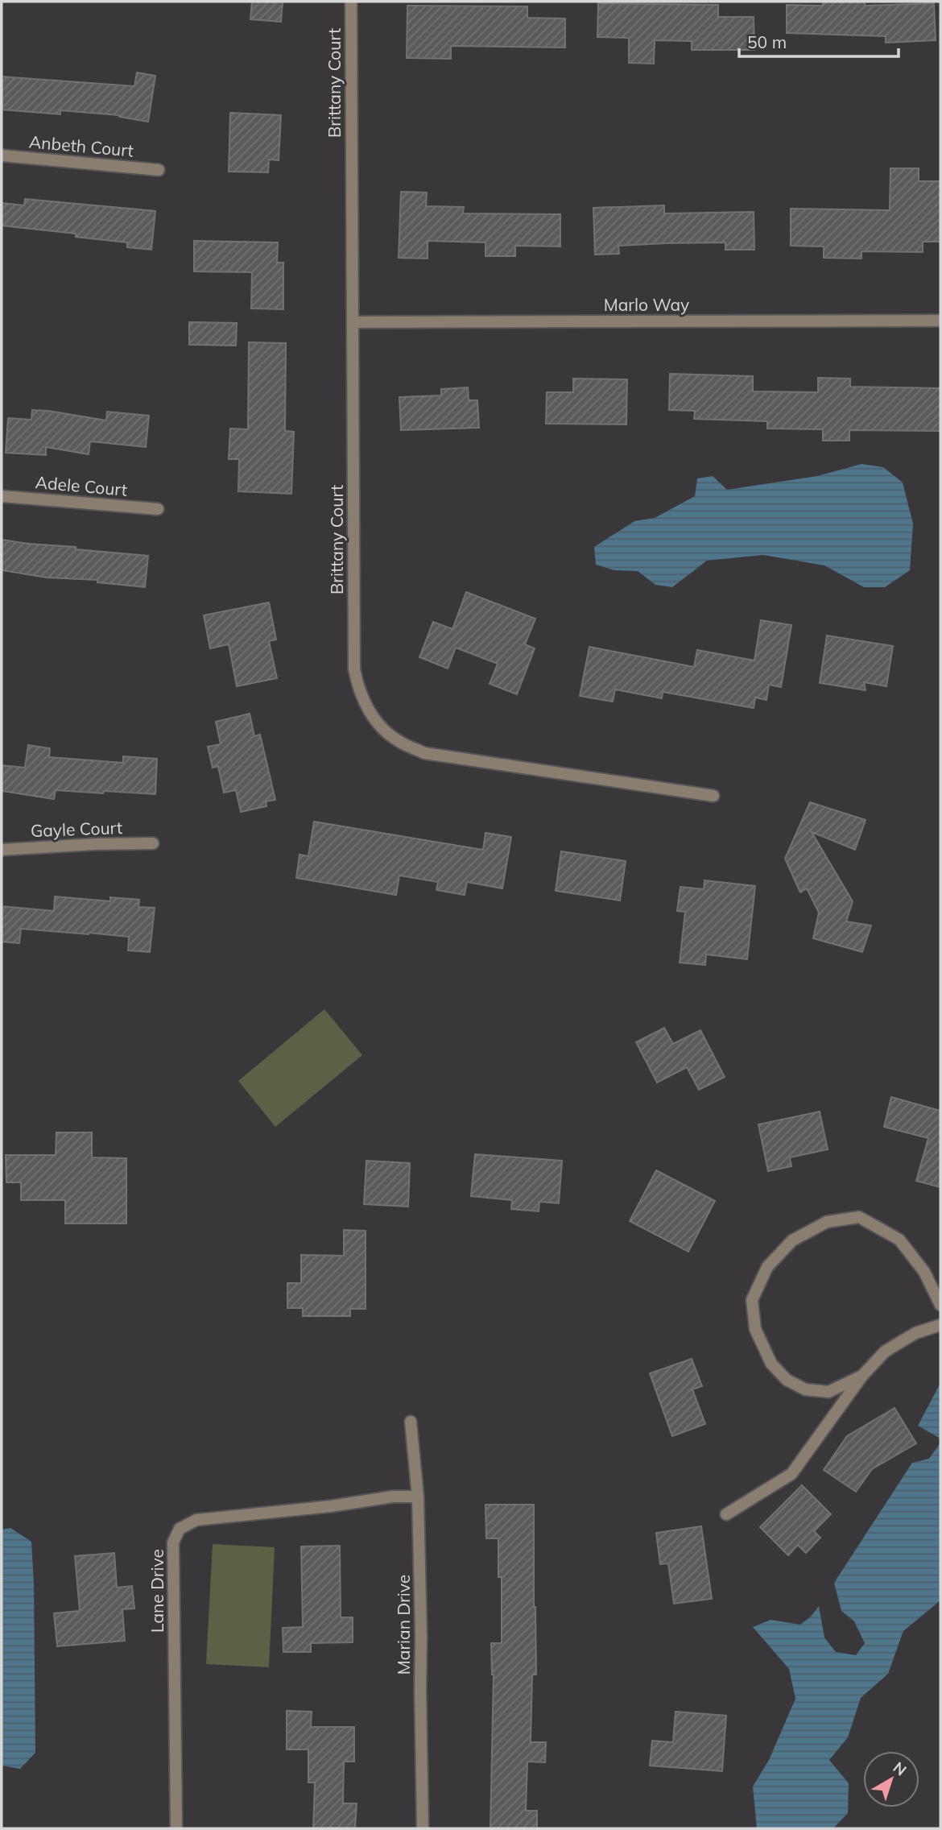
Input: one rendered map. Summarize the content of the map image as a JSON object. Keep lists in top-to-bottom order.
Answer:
{
  "streets": {
    "street": [
      "Brittany Court",
      "Anbeth Court",
      "Marlo Way",
      "Adele Court",
      "Gayle Court",
      "Lane Drive",
      "Marian Drive"
    ]
  },
  "crossings": [
    ["Brittany Court", "Marlo Way"],
    ["Lane Drive", "Marian Drive"]
  ],
  "scale_bar": "50 m",
  "north": "top right"
}
